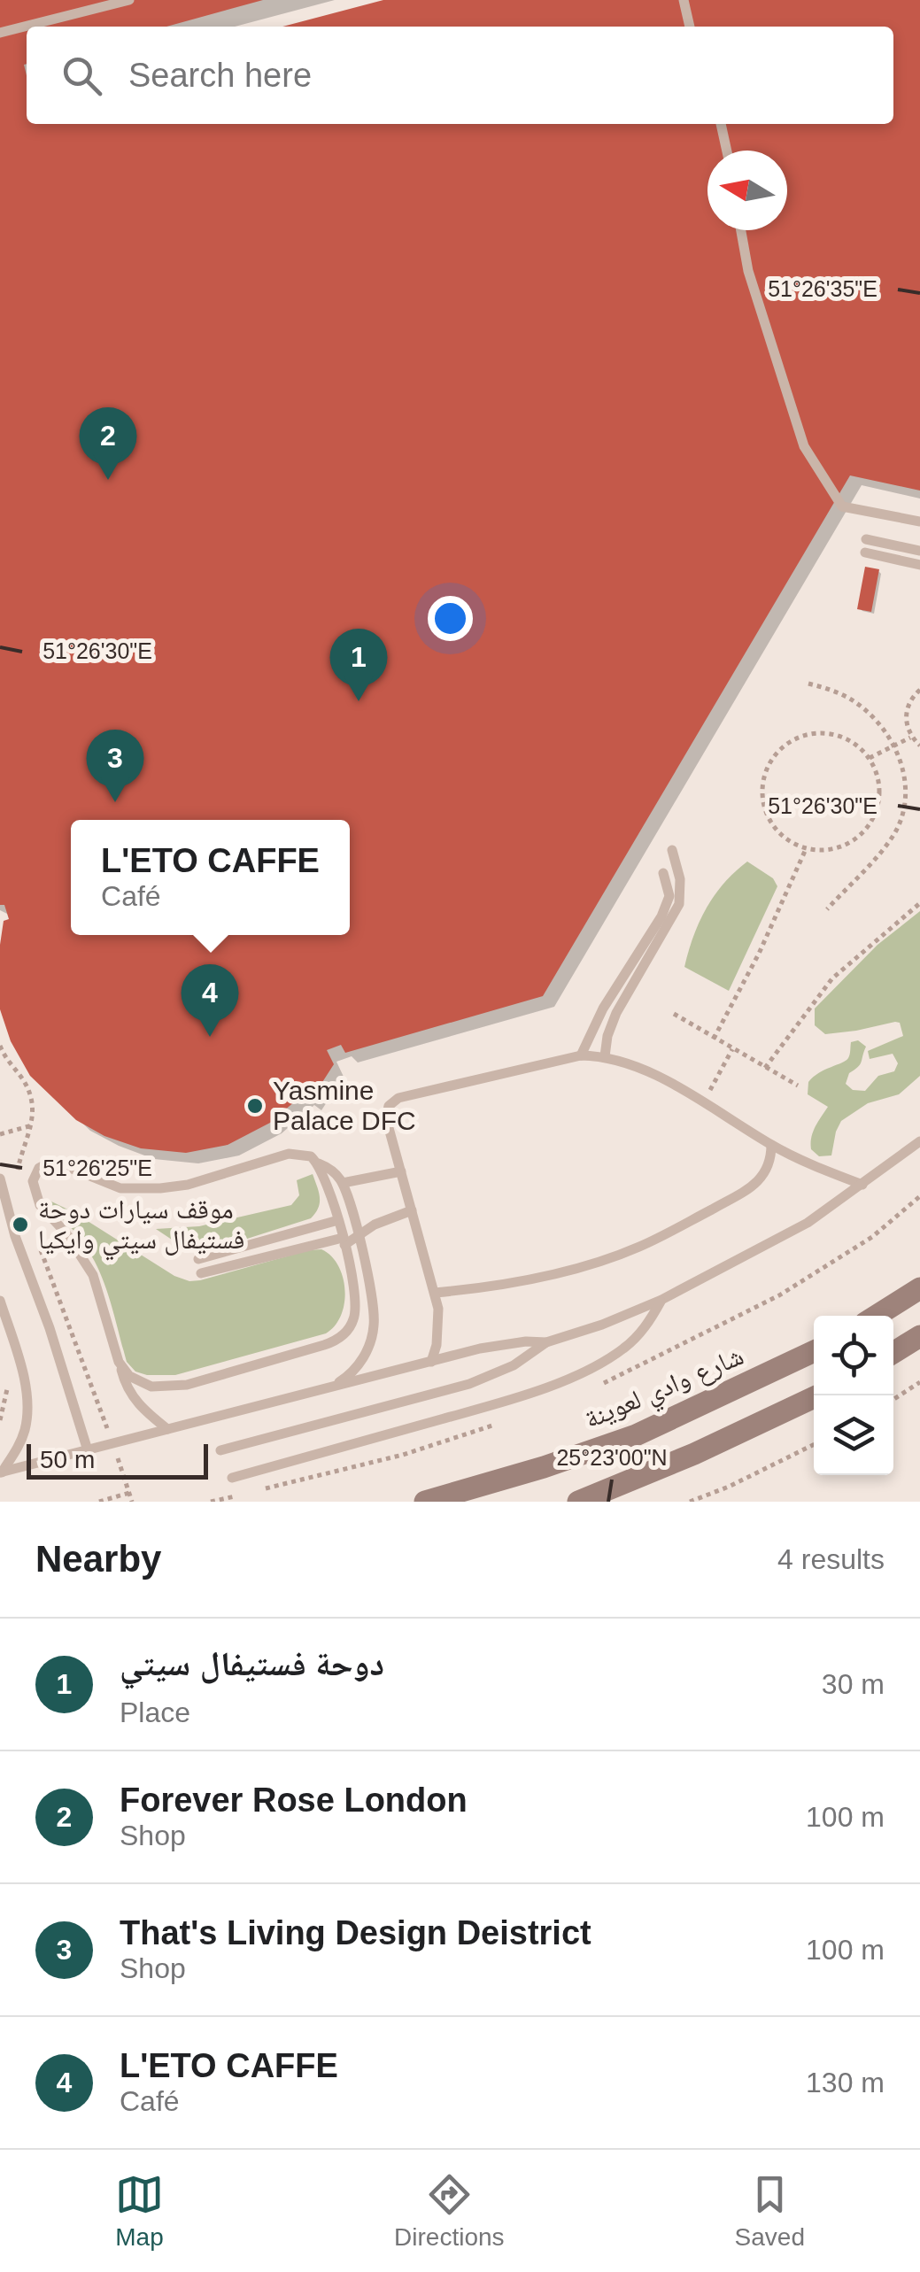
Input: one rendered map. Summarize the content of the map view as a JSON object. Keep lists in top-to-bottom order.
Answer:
{
  "streets": {
    "main road": ["شارع وادي لعوينة"]
  },
  "places": ["Yasmine Palace DFC", "موقف سيارات دوحة فستيفال سيتي وايكيا"],
  "scale_bar": "50 m",
  "north": "left",
  "page": {
    "search": "Search here",
    "pins": [
      "2",
      "1",
      "3",
      "4"
    ],
    "popup": ["L'ETO CAFFE", "Café"],
    "scale": "50 m",
    "heading": ["Nearby", "4 results"],
    "list": [
      {
        "mark": "1",
        "name": "دوحة فستيفال سيتي",
        "note": "Place",
        "value": "30 m"
      },
      {
        "mark": "2",
        "name": "Forever Rose London",
        "note": "Shop",
        "value": "100 m"
      },
      {
        "mark": "3",
        "name": "That's Living Design Deistrict",
        "note": "Shop",
        "value": "100 m"
      },
      {
        "mark": "4",
        "name": "L'ETO CAFFE",
        "note": "Café",
        "value": "130 m"
      }
    ],
    "nav": ["Map", "Directions", "Saved"]
  },
  "coordinates": [
    "51°26'35\"E",
    "51°26'30\"E",
    "51°26'25\"E",
    "25°23'00\"N"
  ]
}
